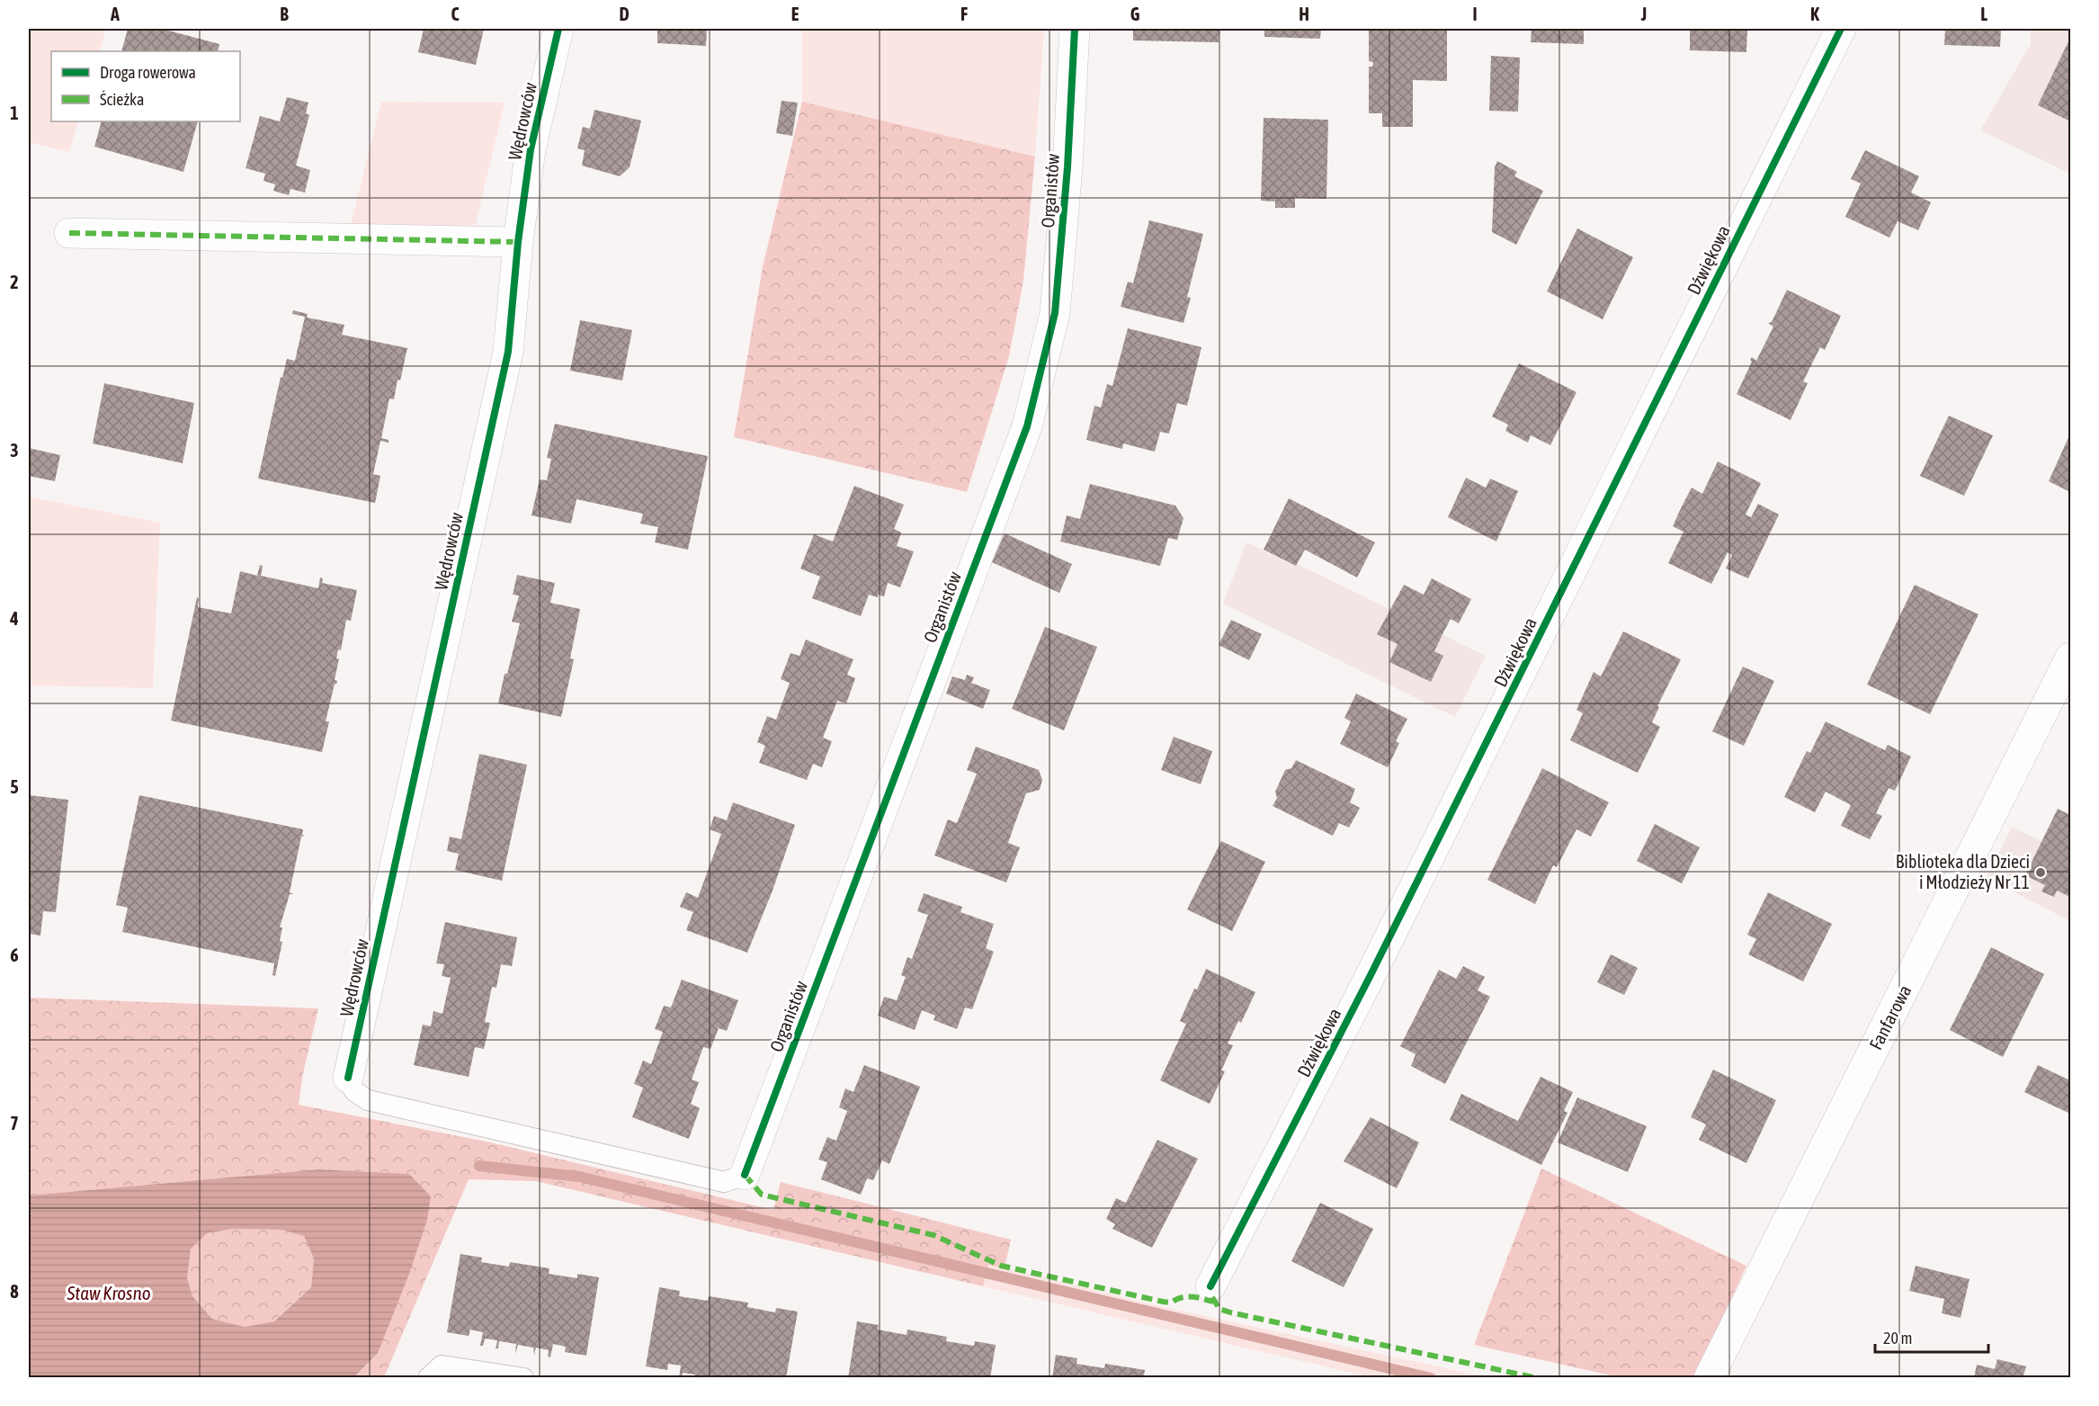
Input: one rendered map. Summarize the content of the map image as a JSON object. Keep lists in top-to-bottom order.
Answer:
{
  "streets": {
    "street": [
      "Wędrowców",
      "Organistów",
      "Dźwiękowa",
      "Fanfarowa"
    ]
  },
  "water": ["Staw Krosno"],
  "places": ["Biblioteka dla Dzieci i Młodzieży Nr 11"],
  "legend": ["Droga rowerowa", "Ścieżka"],
  "scale_bar": "20 m",
  "grid": {
    "columns": [
      "A",
      "B",
      "C",
      "D",
      "E",
      "F",
      "G",
      "H",
      "I",
      "J",
      "K",
      "L"
    ],
    "rows": [
      "1",
      "2",
      "3",
      "4",
      "5",
      "6",
      "7",
      "8"
    ]
  }
}
